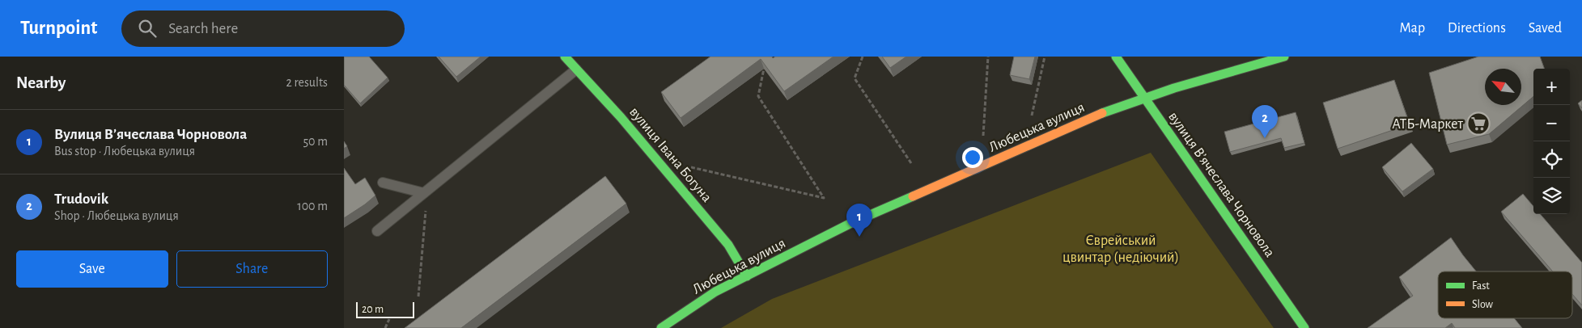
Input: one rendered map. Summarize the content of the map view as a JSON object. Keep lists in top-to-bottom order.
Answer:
{
  "streets": {
    "main road": ["Любецька вулиця", "вулиця Івана Богуна", "вулиця Вʼячеслава Чорновола"]
  },
  "crossings": [
    ["Любецька вулиця", "вулиця Івана Богуна"],
    ["Любецька вулиця", "вулиця Вʼячеслава Чорновола"]
  ],
  "parks": ["Єврейський цвинтар (недіючий)"],
  "places": {
    "supermarket": ["АТБ-Маркет"]
  },
  "legend": ["Fast", "Slow"],
  "scale_bar": "20 m",
  "north": "top left",
  "page": {
    "header": "Turnpoint",
    "search": "Search here",
    "nav": ["Map", "Directions", "Saved"],
    "heading": ["Nearby", "2 results"],
    "map_buttons": ["+", "−"],
    "pins": ["2", "1"],
    "list": [
      {
        "mark": "1",
        "name": "Вулиця В’ячеслава Чорновола",
        "note": "Bus stop · Любецька вулиця",
        "value": "50 m"
      },
      {
        "mark": "2",
        "name": "Trudovik",
        "note": "Shop · Любецька вулиця",
        "value": "100 m"
      }
    ],
    "buttons": ["Save", "Share"],
    "scale": "20 m"
  }
}
